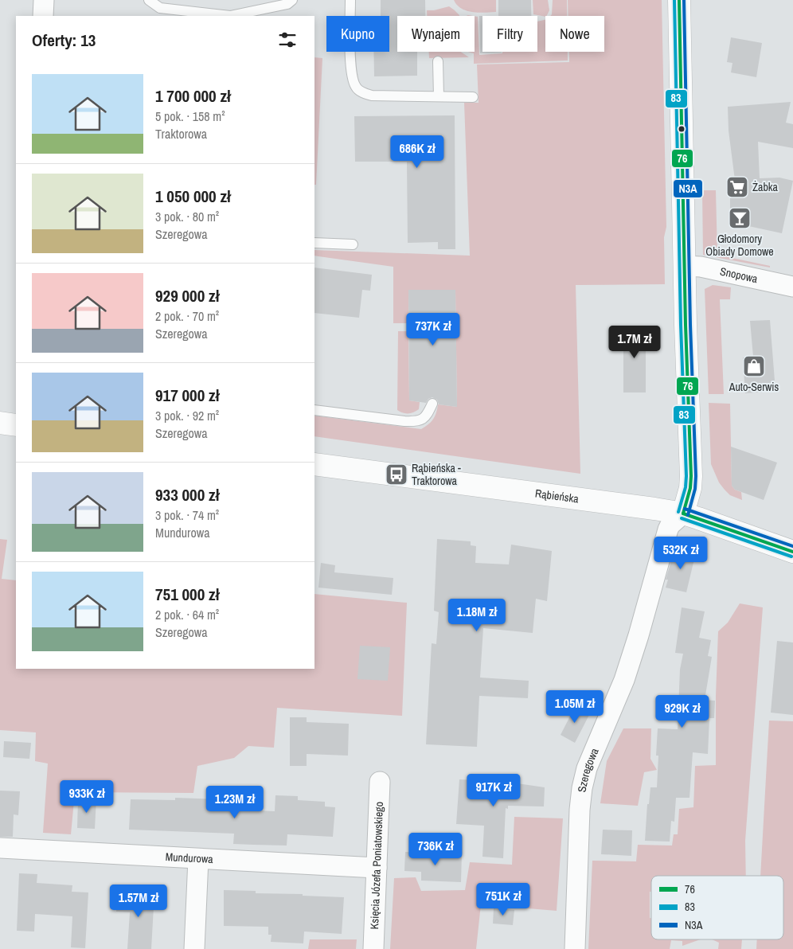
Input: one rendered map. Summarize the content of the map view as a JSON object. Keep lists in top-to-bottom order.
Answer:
{
  "streets": {
    "main road": ["Rąbieńska"],
    "street": [
      "Snopowa",
      "Szeregowa",
      "Mundurowa",
      "Księcia Józefa Poniatowskiego"
    ]
  },
  "crossings": [
    ["Rąbieńska", "Szeregowa"],
    ["Mundurowa", "Księcia Józefa Poniatowskiego"]
  ],
  "places": {
    "supermarket": ["Żabka"],
    "bar": ["Głodomory Obiady Domowe"],
    "shop": ["Auto-Serwis"],
    "bus stop": ["Rąbieńska - Traktorowa"]
  },
  "lines": ["transit line 76", "transit line 83", "transit line N3A"],
  "legend": ["76", "83", "N3A"],
  "page": {
    "chip": [
      "Kupno",
      "Wynajem",
      "Filtry",
      "Nowe"
    ],
    "heading": "Oferty: 13",
    "list": [
      {
        "name": "1 700 000 zł",
        "note": "5 pok. · 158 m² · Traktorowa"
      },
      {
        "name": "1 050 000 zł",
        "note": "3 pok. · 80 m² · Szeregowa"
      },
      {
        "name": "929 000 zł",
        "note": "2 pok. · 70 m² · Szeregowa"
      },
      {
        "name": "917 000 zł",
        "note": "3 pok. · 92 m² · Szeregowa"
      },
      {
        "name": "933 000 zł",
        "note": "3 pok. · 74 m² · Mundurowa"
      },
      {
        "name": "751 000 zł",
        "note": "2 pok. · 64 m² · Szeregowa"
      }
    ],
    "price": [
      "686K zł",
      "737K zł",
      "1.7M zł",
      "532K zł",
      "1.18M zł",
      "1.05M zł",
      "929K zł",
      "917K zł",
      "933K zł",
      "1.23M zł",
      "736K zł",
      "751K zł",
      "1.57M zł"
    ]
  }
}
